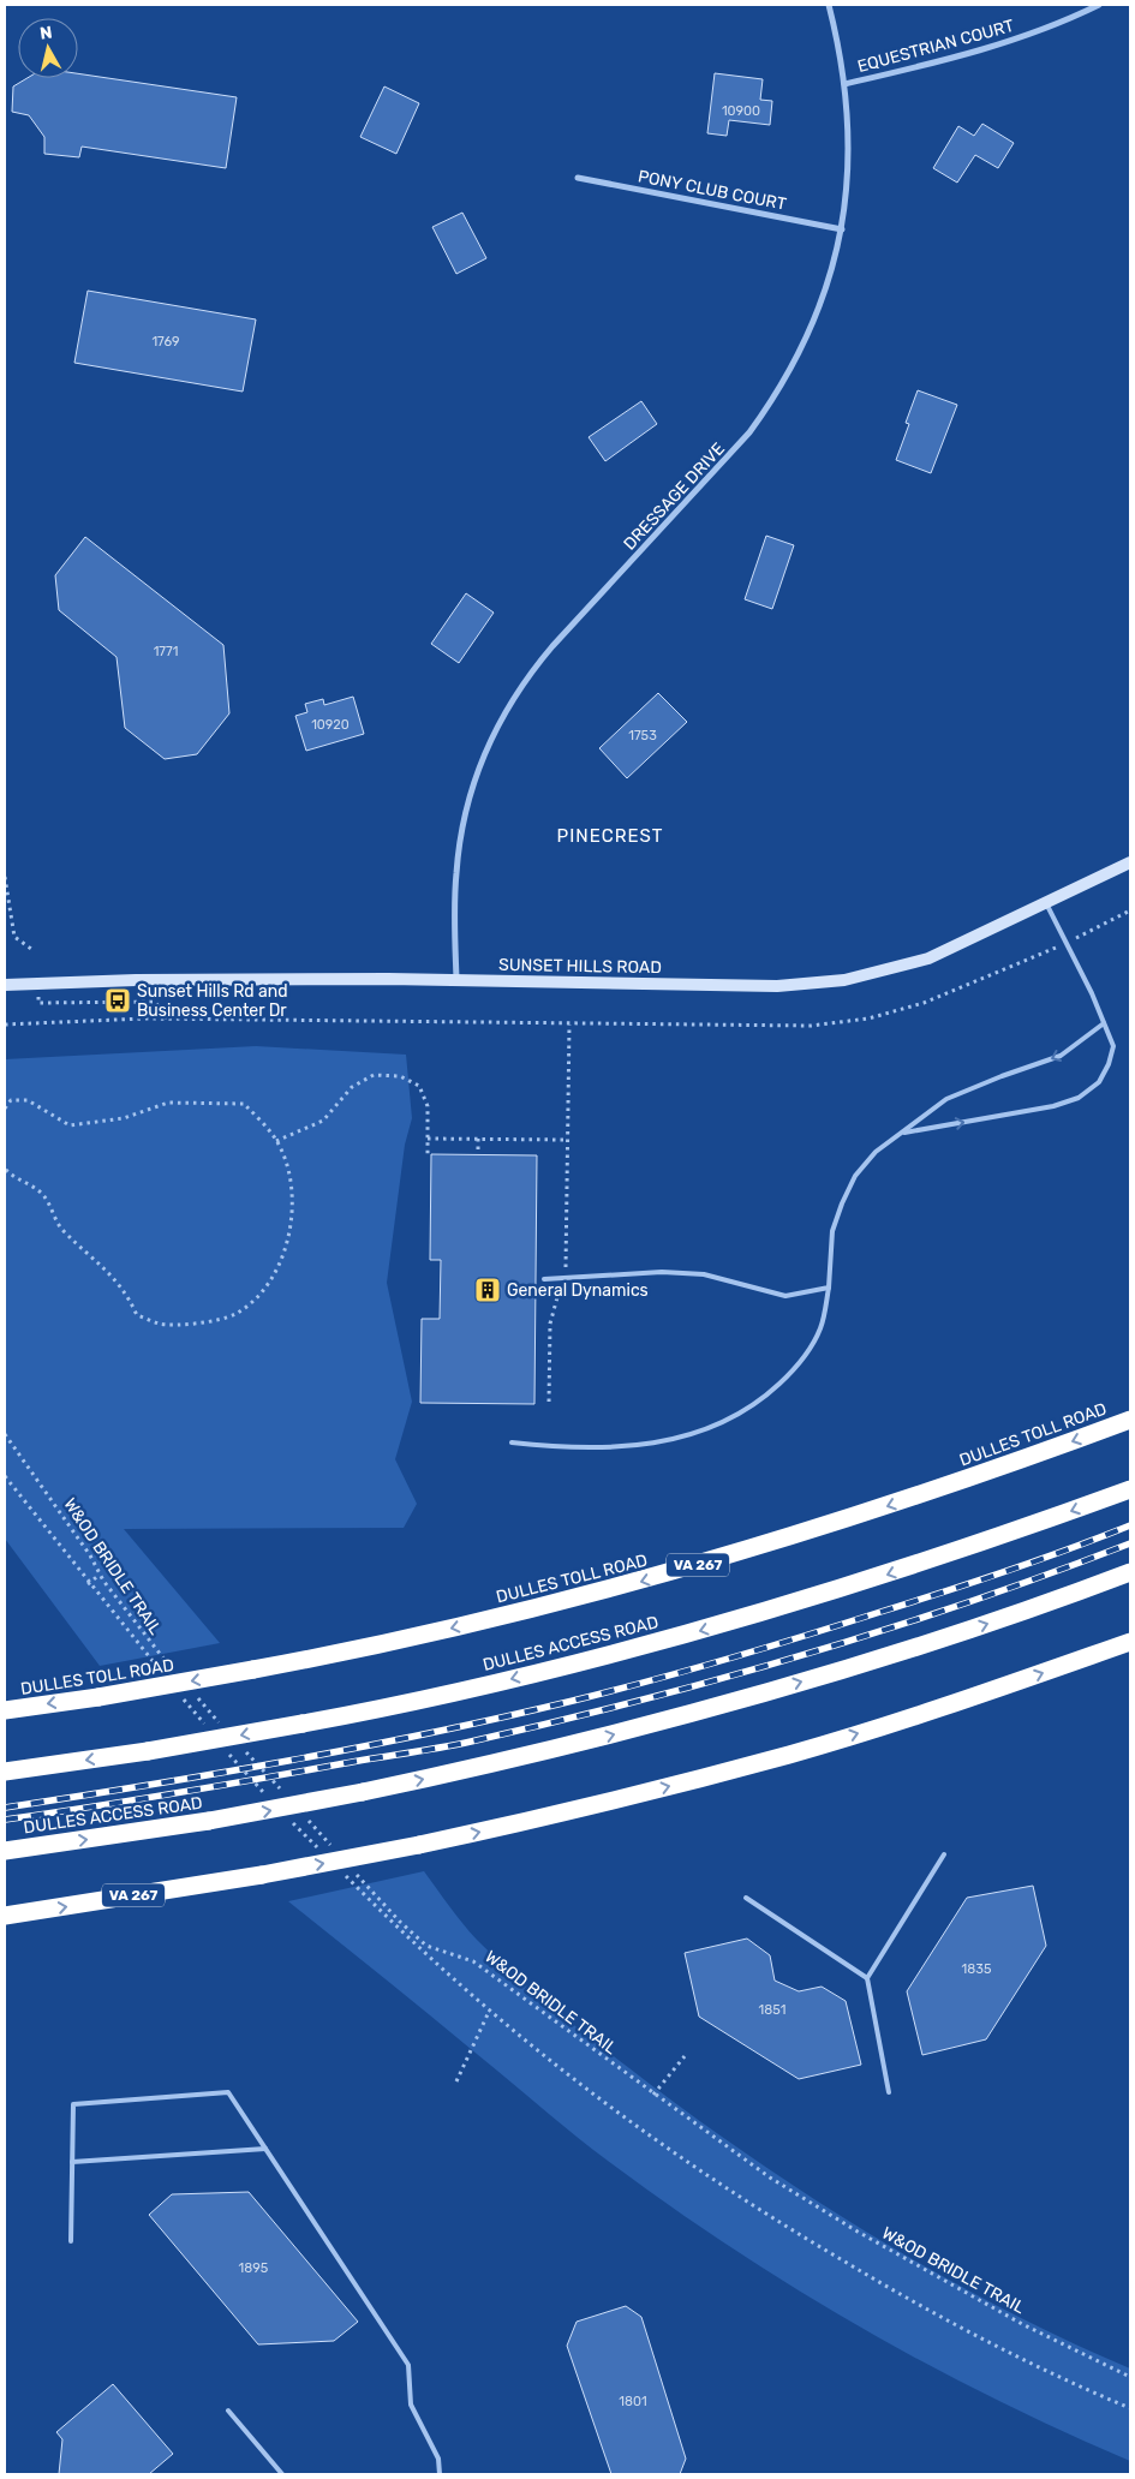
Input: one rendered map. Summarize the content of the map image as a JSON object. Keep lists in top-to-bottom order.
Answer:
{
  "streets": {
    "highway": ["DULLES TOLL ROAD", "VA 267", "DULLES ACCESS ROAD"],
    "main road": ["SUNSET HILLS ROAD"],
    "street": ["EQUESTRIAN COURT", "PONY CLUB COURT", "DRESSAGE DRIVE"],
    "path": ["W&OD BRIDLE TRAIL"]
  },
  "crossings": [
    ["EQUESTRIAN COURT", "DRESSAGE DRIVE"],
    ["PONY CLUB COURT", "DRESSAGE DRIVE"],
    ["DRESSAGE DRIVE", "SUNSET HILLS ROAD"]
  ],
  "one_way": ["DULLES TOLL ROAD"],
  "districts": ["PINECREST"],
  "places": {
    "bus stop": ["Sunset Hills Rd and Business Center Dr"],
    "building": ["General Dynamics"]
  },
  "house_numbers": [
    "10900",
    "1769",
    "1771",
    "10920",
    "1753",
    "1835",
    "1851",
    "1895",
    "1801"
  ],
  "north": "top"
}
